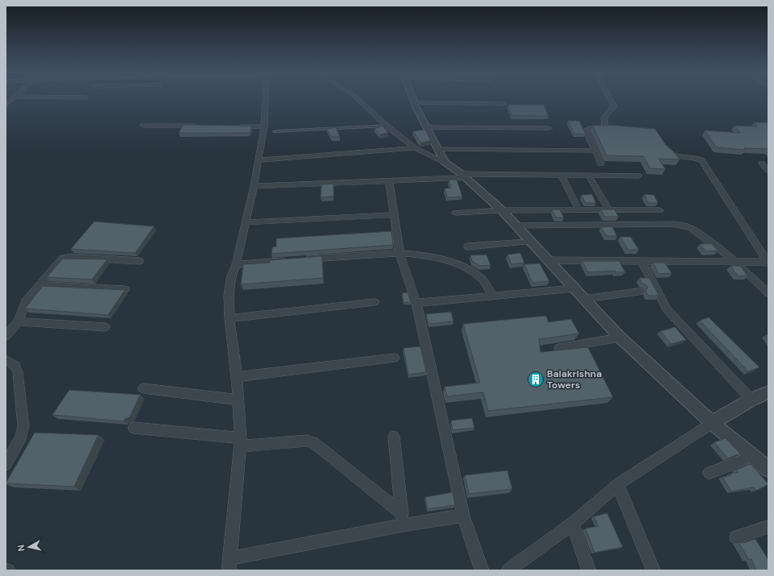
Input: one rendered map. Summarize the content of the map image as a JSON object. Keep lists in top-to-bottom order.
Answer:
{
  "places": {
    "building": ["Balakrishna Towers"]
  },
  "north": "left"
}
